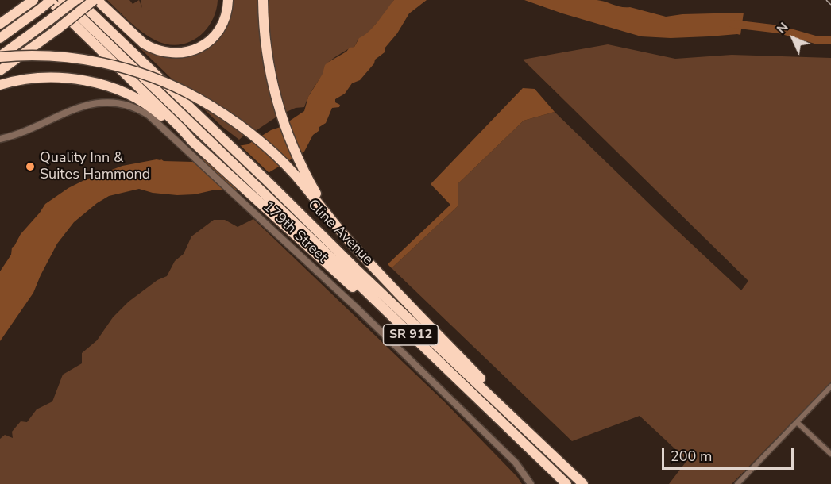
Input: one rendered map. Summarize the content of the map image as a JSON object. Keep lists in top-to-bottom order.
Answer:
{
  "streets": {
    "highway": ["Cline Avenue", "SR 912"],
    "street": ["179th Street"]
  },
  "places": ["Quality Inn & Suites Hammond"],
  "scale_bar": "200 m",
  "north": "top left"
}
